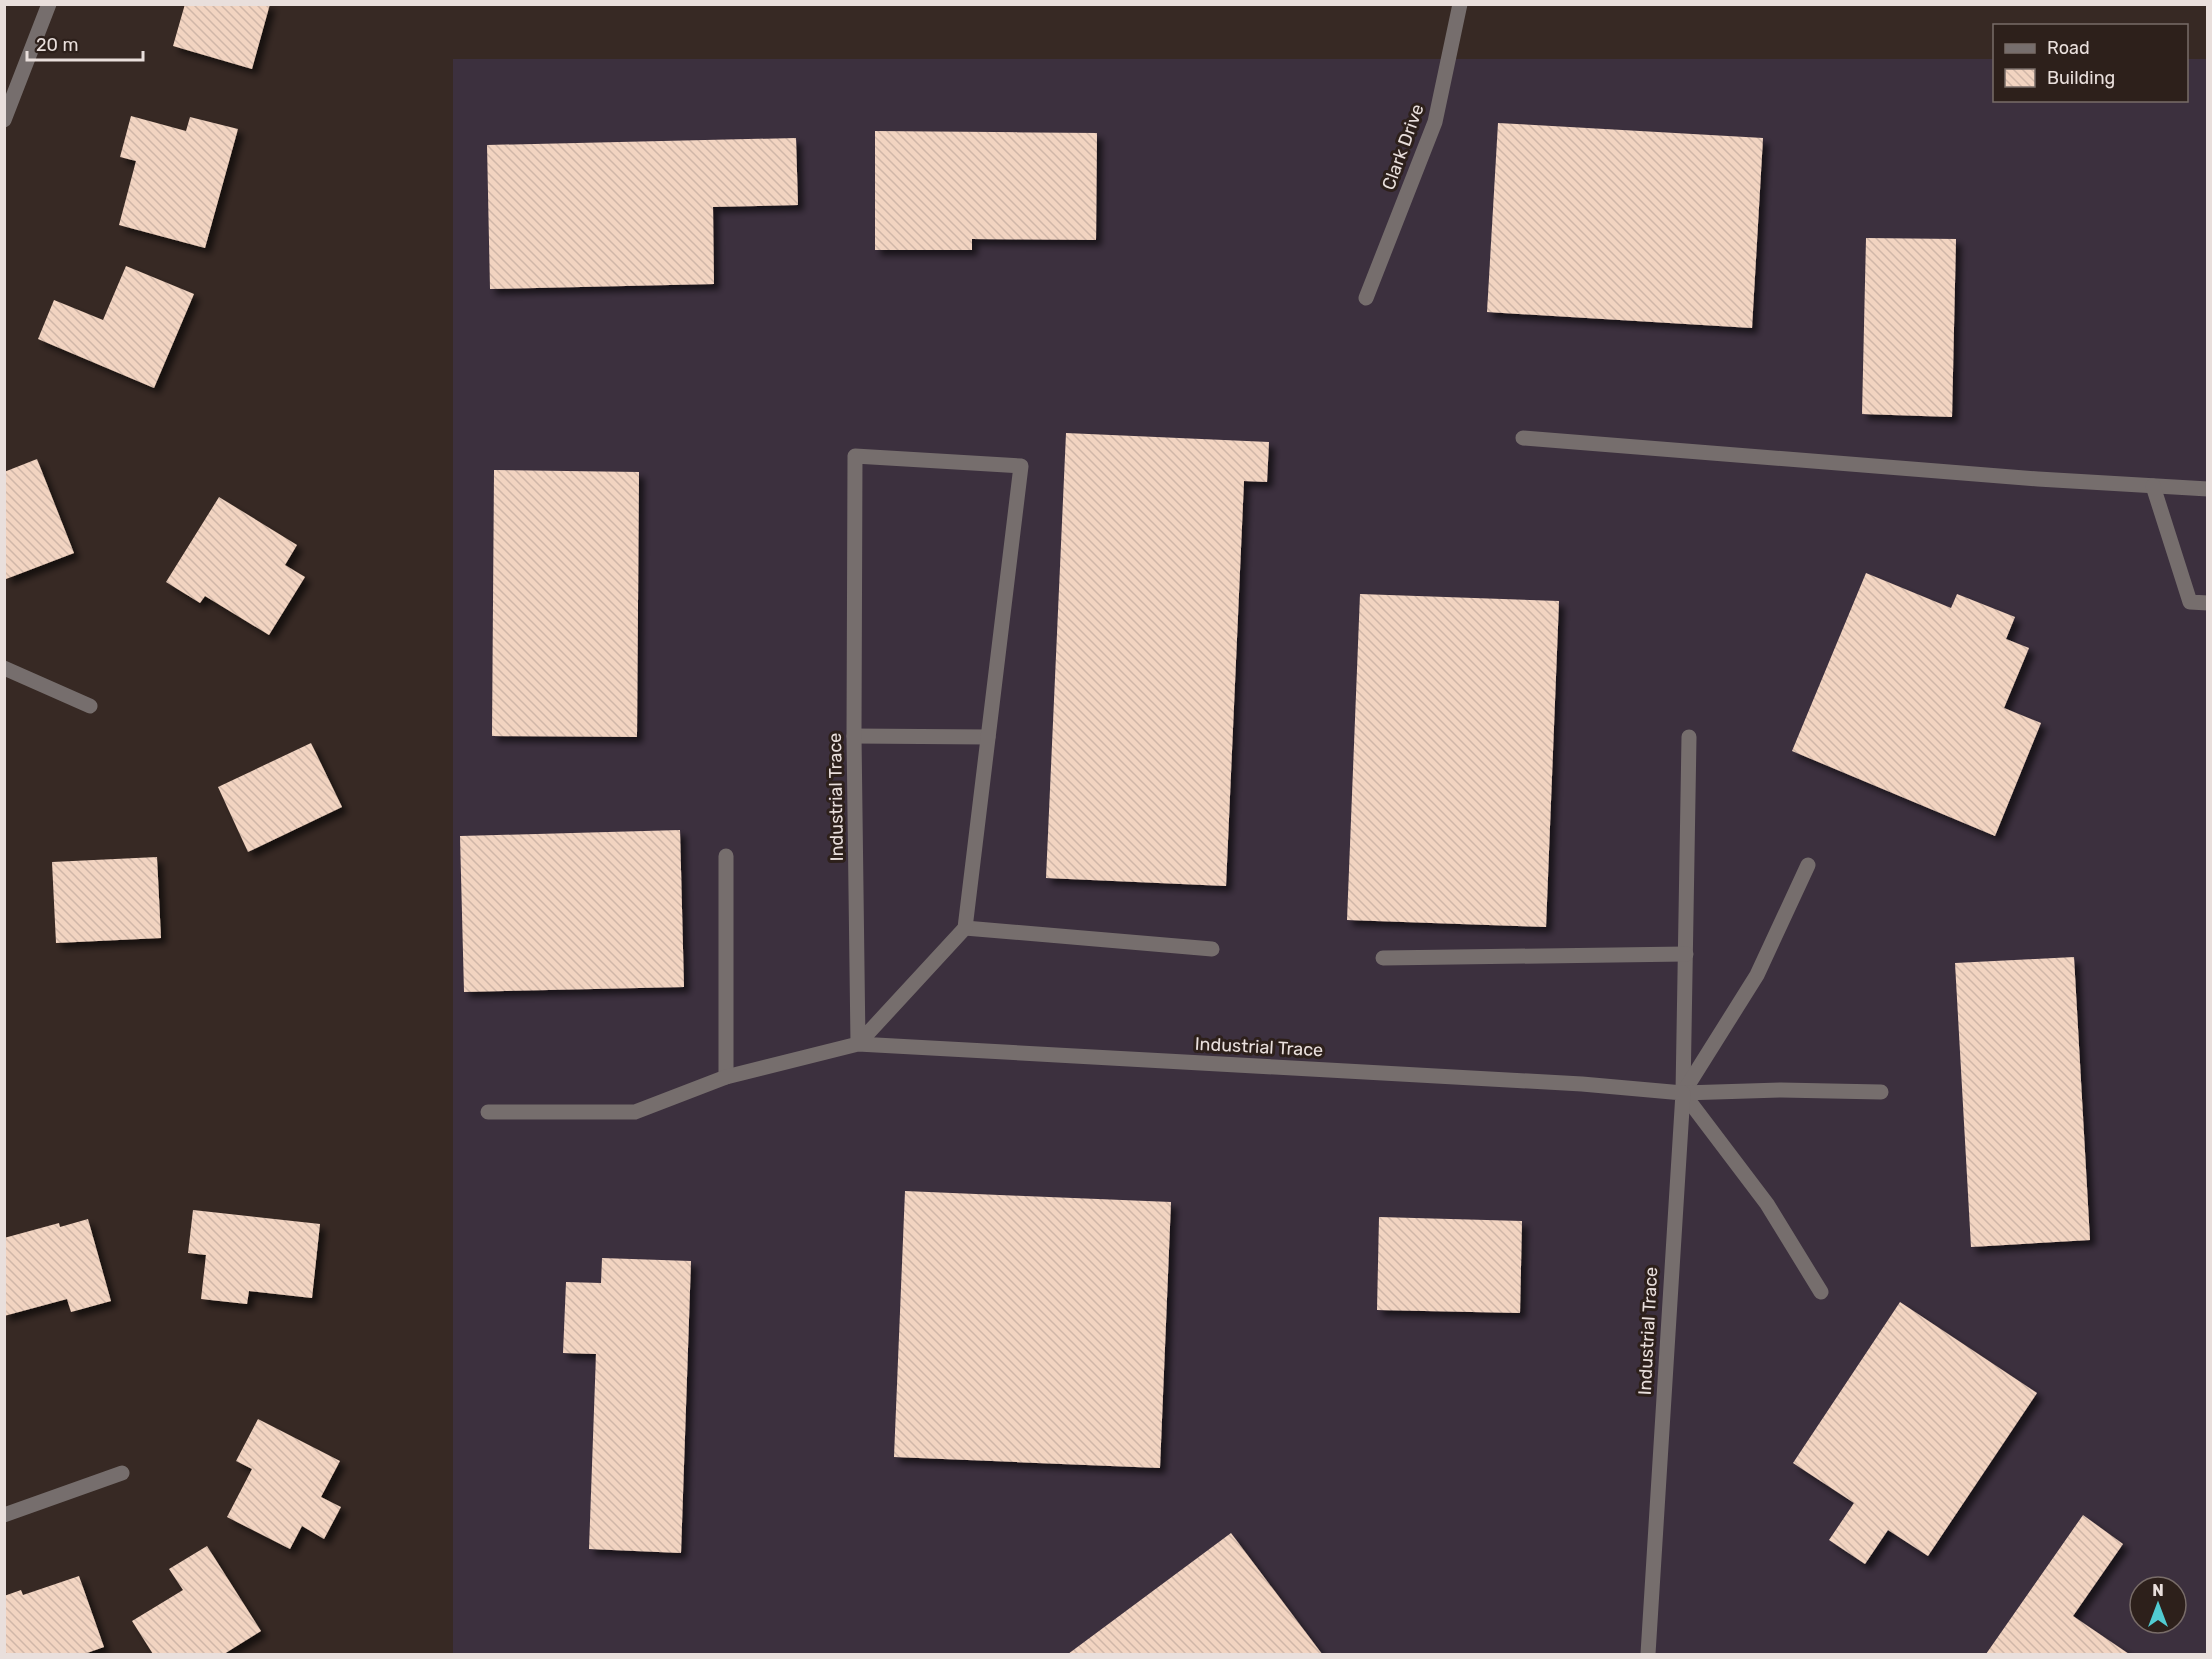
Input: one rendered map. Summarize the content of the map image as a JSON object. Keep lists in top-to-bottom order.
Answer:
{
  "streets": {
    "street": ["Clark Drive", "Industrial Trace"]
  },
  "legend": ["Road", "Building"],
  "scale_bar": "20 m",
  "north": "top"
}
